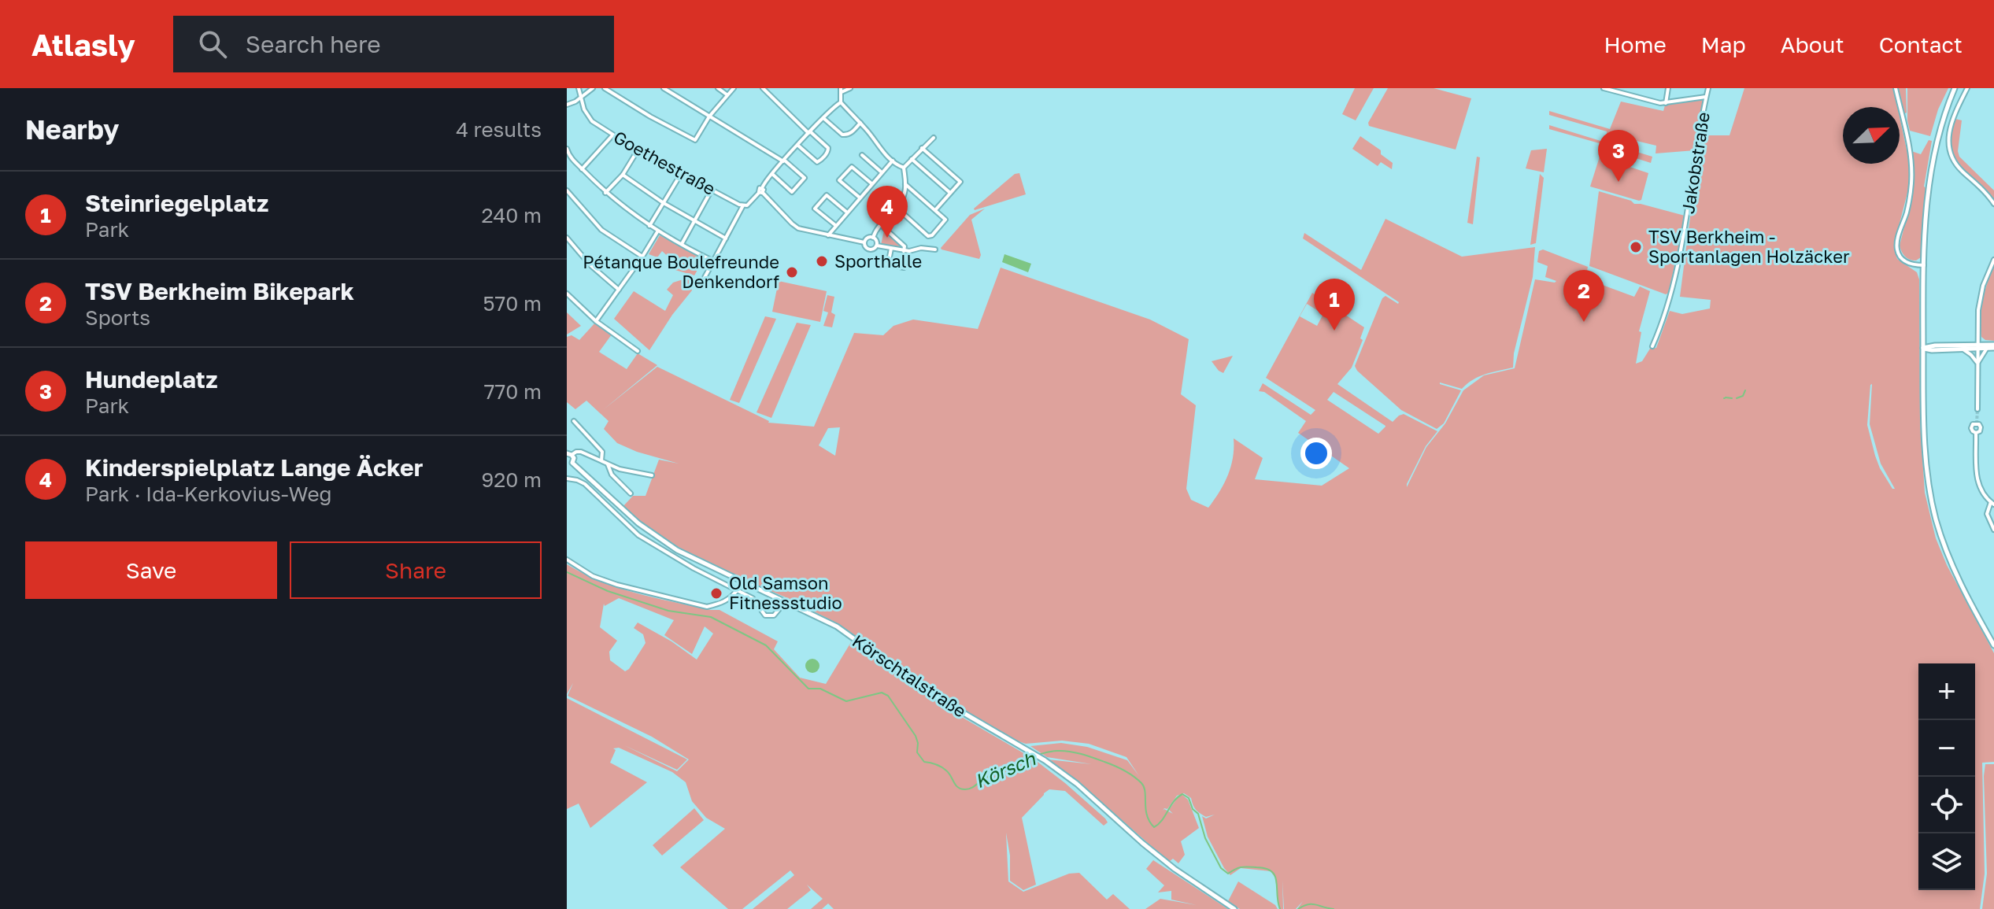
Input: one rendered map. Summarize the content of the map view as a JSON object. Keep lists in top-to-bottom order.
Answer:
{
  "streets": {
    "main road": ["Körschtalstraße"],
    "street": ["Goethestraße", "Jakobstraße"]
  },
  "water": ["Körsch"],
  "places": [
    "TSV Berkheim - Sportanlagen Holzäcker",
    "Sporthalle",
    "Pétanque Boulefreunde Denkendorf",
    "Old Samson Fitnessstudio"
  ],
  "north": "top right",
  "page": {
    "header": "Atlasly",
    "search": "Search here",
    "nav": [
      "Home",
      "Map",
      "About",
      "Contact"
    ],
    "heading": ["Nearby", "4 results"],
    "pins": [
      "3",
      "4",
      "2",
      "1"
    ],
    "list": [
      {
        "mark": "1",
        "name": "Steinriegelplatz",
        "note": "Park",
        "value": "240 m"
      },
      {
        "mark": "2",
        "name": "TSV Berkheim Bikepark",
        "note": "Sports",
        "value": "570 m"
      },
      {
        "mark": "3",
        "name": "Hundeplatz",
        "note": "Park",
        "value": "770 m"
      },
      {
        "mark": "4",
        "name": "Kinderspielplatz Lange Äcker",
        "note": "Park · Ida-Kerkovius-Weg",
        "value": "920 m"
      }
    ],
    "buttons": ["Save", "Share"],
    "map_buttons": ["+", "−"]
  }
}
